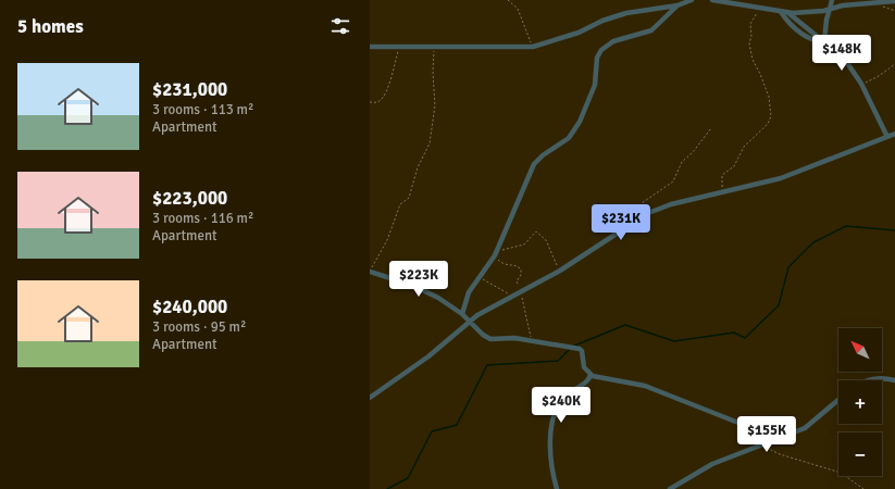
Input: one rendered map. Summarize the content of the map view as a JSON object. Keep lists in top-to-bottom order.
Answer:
{
  "north": "top left",
  "page": {
    "heading": "5 homes",
    "price": [
      "$148K",
      "$231K",
      "$223K",
      "$240K",
      "$155K"
    ],
    "list": [
      {
        "name": "$231,000",
        "note": "3 rooms · 113 m² · Apartment"
      },
      {
        "name": "$223,000",
        "note": "3 rooms · 116 m² · Apartment"
      },
      {
        "name": "$240,000",
        "note": "3 rooms · 95 m² · Apartment"
      }
    ],
    "map_buttons": ["+", "−"]
  }
}
